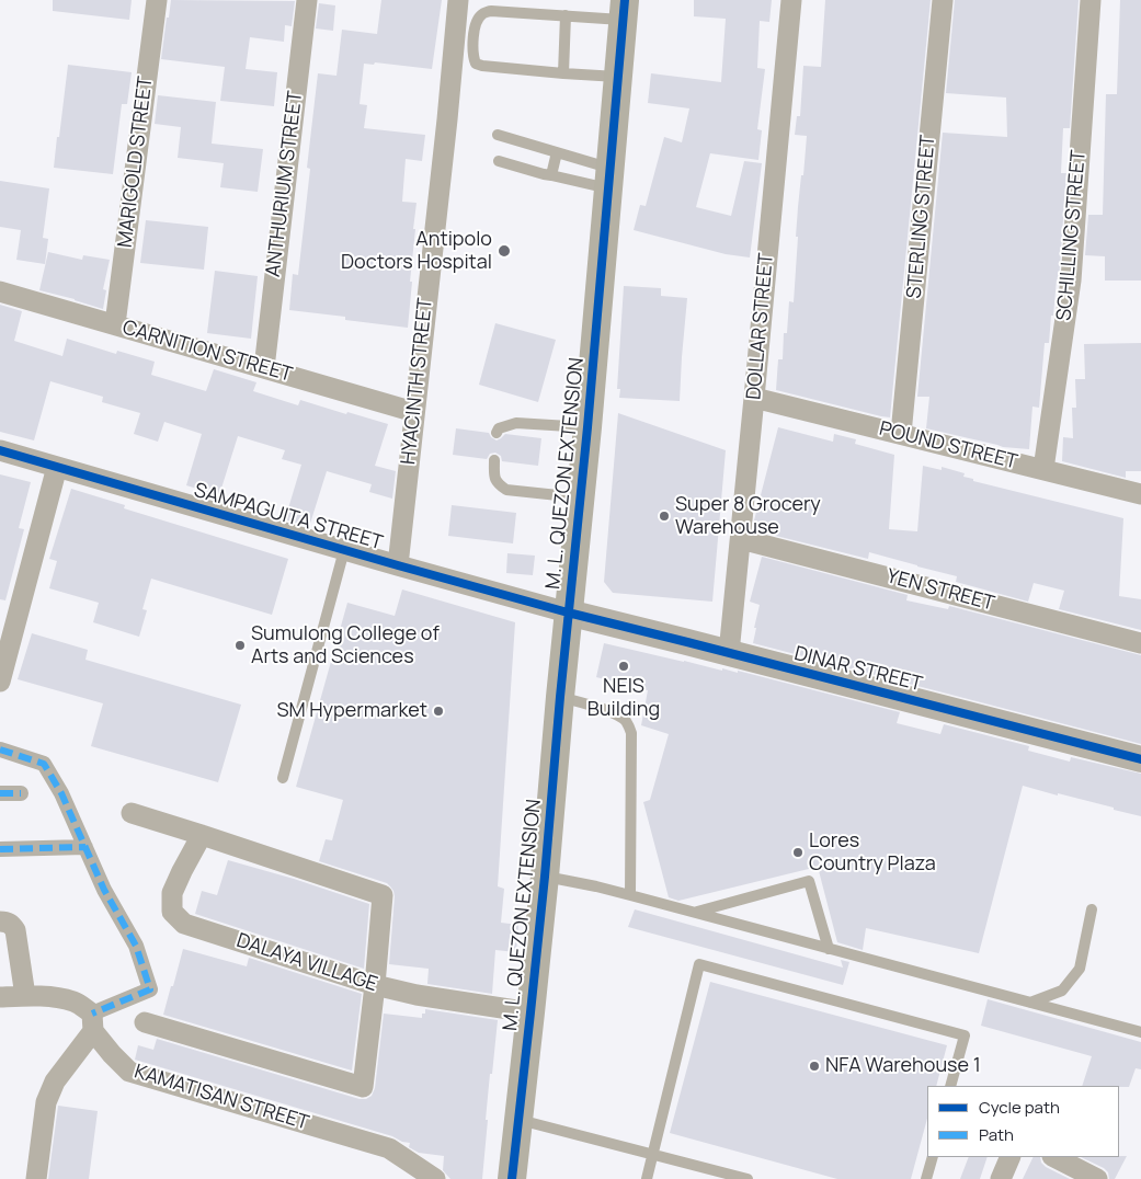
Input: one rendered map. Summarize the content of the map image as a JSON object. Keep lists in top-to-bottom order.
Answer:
{
  "streets": {
    "main road": ["M. L. QUEZON EXTENSION"],
    "street": [
      "MARIGOLD STREET",
      "ANTHURIUM STREET",
      "STERLING STREET",
      "SCHILLING STREET",
      "DOLLAR STREET",
      "CARNITION STREET",
      "HYACINTH STREET",
      "POUND STREET",
      "SAMPAGUITA STREET",
      "YEN STREET",
      "DINAR STREET",
      "DALAYA VILLAGE",
      "KAMATISAN STREET"
    ]
  },
  "crossings": [
    ["MARIGOLD STREET", "CARNITION STREET"],
    ["ANTHURIUM STREET", "CARNITION STREET"],
    ["STERLING STREET", "POUND STREET"],
    ["SCHILLING STREET", "POUND STREET"],
    ["DOLLAR STREET", "POUND STREET"],
    ["DOLLAR STREET", "YEN STREET"],
    ["DOLLAR STREET", "DINAR STREET"],
    ["CARNITION STREET", "HYACINTH STREET"],
    ["HYACINTH STREET", "SAMPAGUITA STREET"],
    ["M. L. QUEZON EXTENSION", "SAMPAGUITA STREET"],
    ["M. L. QUEZON EXTENSION", "DINAR STREET"],
    ["M. L. QUEZON EXTENSION", "DALAYA VILLAGE"],
    ["SAMPAGUITA STREET", "DINAR STREET"]
  ],
  "places": [
    "Antipolo Doctors Hospital",
    "Super 8 Grocery Warehouse",
    "Sumulong College of Arts and Sciences",
    "NEIS Building",
    "SM Hypermarket",
    "Lores Country Plaza",
    "NFA Warehouse 1"
  ],
  "legend": ["Cycle path", "Path"]
}
